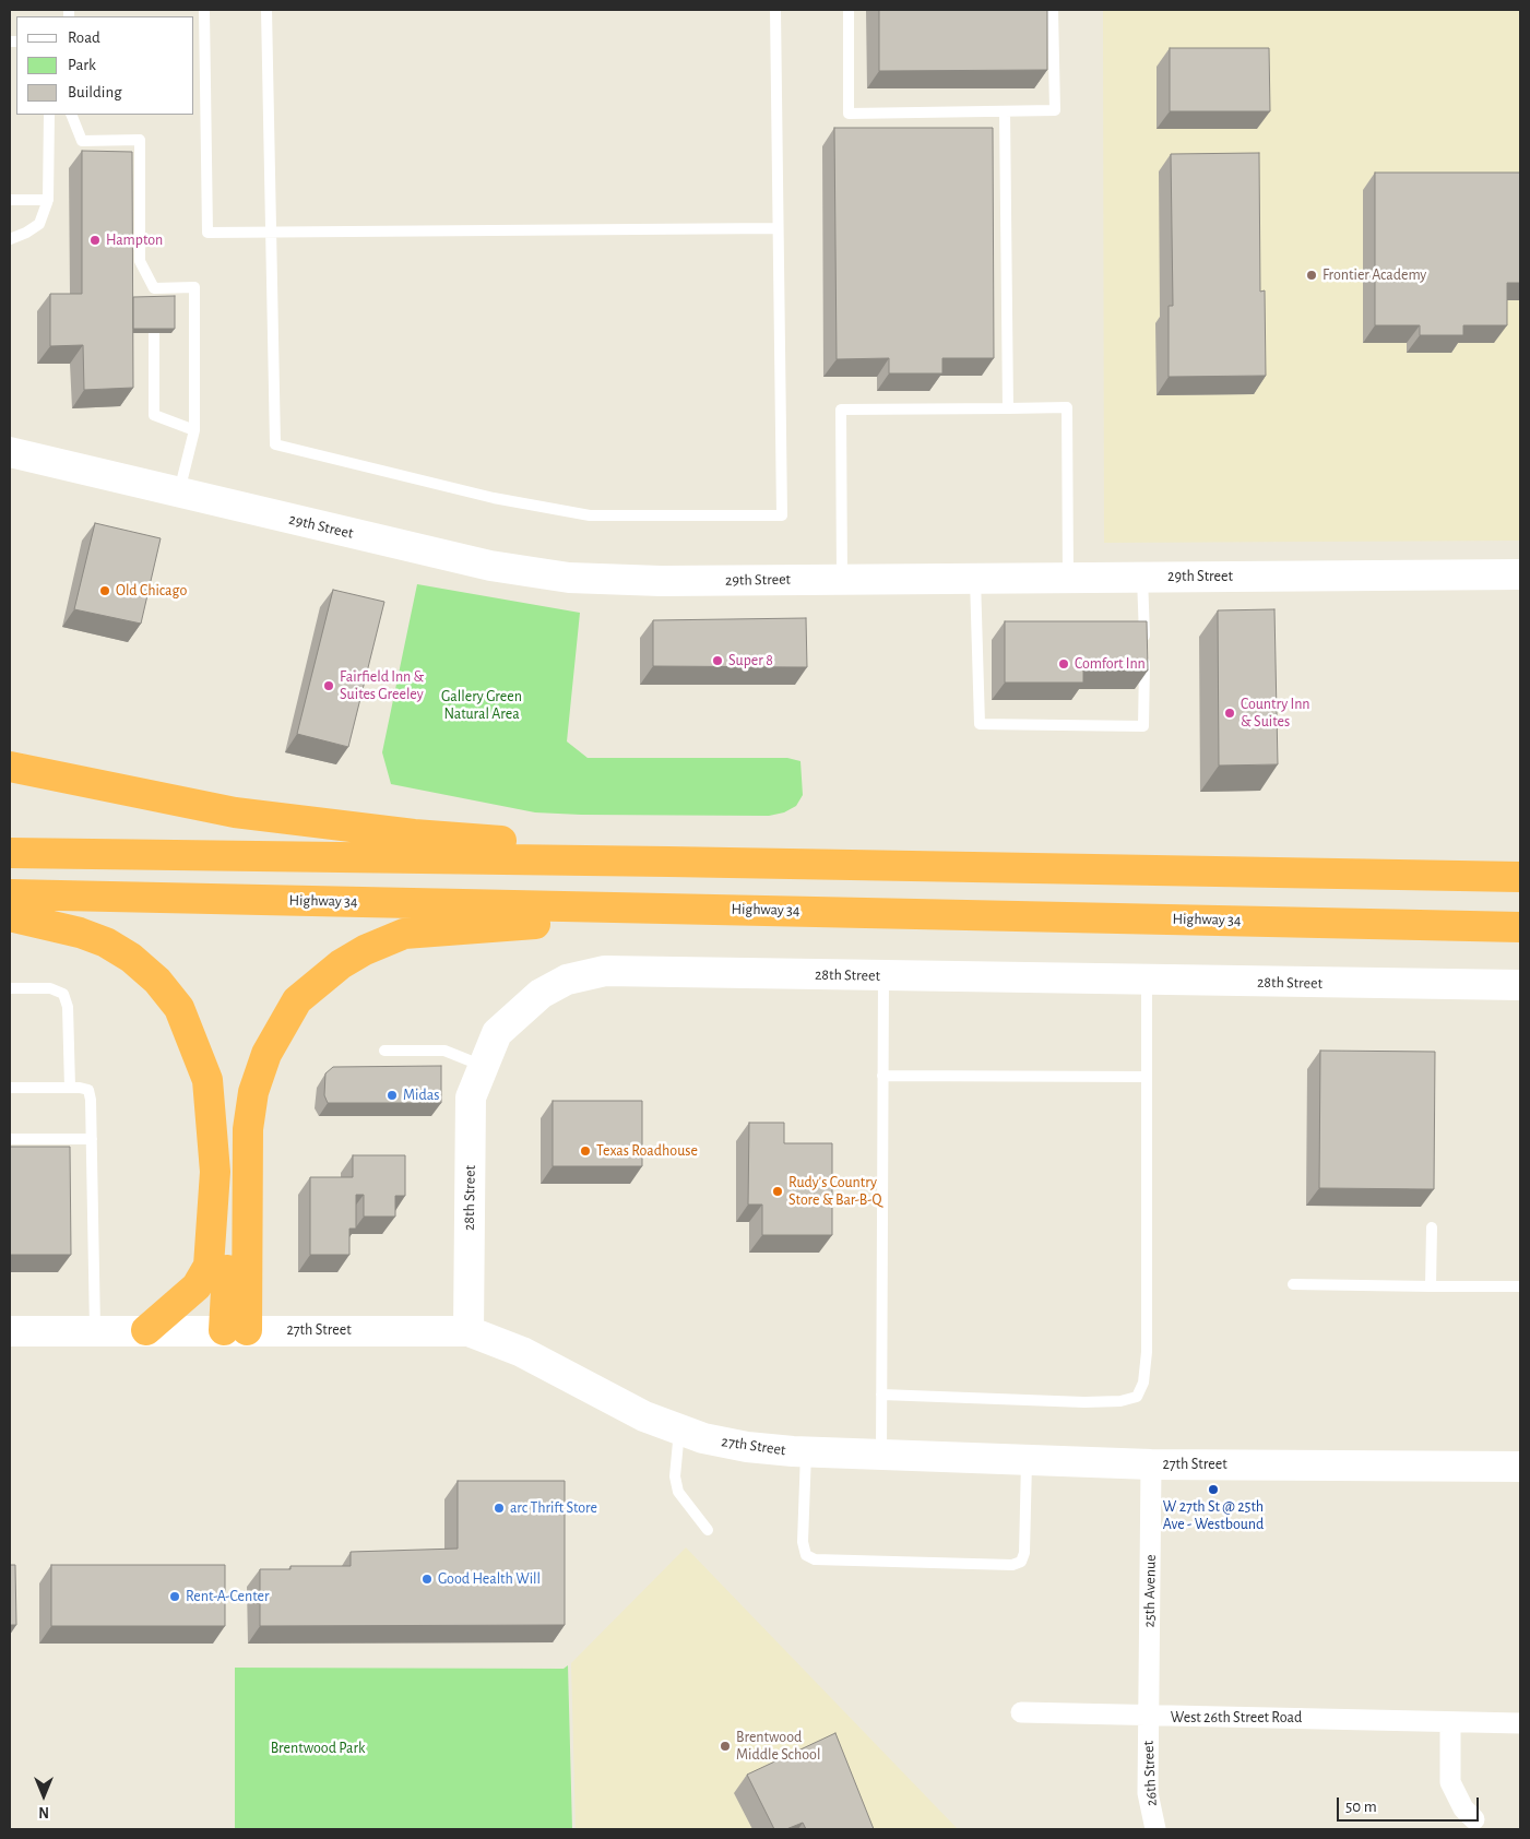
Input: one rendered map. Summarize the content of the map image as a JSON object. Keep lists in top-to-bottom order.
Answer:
{
  "streets": {
    "highway": ["Highway 34"],
    "street": [
      "29th Street",
      "28th Street",
      "27th Street",
      "25th Avenue",
      "West 26th Street Road",
      "26th Street"
    ]
  },
  "crossings": [
    ["28th Street", "27th Street"],
    ["27th Street", "25th Avenue"],
    ["25th Avenue", "West 26th Street Road"],
    ["25th Avenue", "26th Street"],
    ["West 26th Street Road", "26th Street"]
  ],
  "parks": ["Gallery Green Natural Area", "Brentwood Park"],
  "places": [
    "Hampton",
    "Frontier Academy",
    "Old Chicago",
    "Super 8",
    "Comfort Inn",
    "Fairfield Inn & Suites Greeley",
    "Country Inn & Suites",
    "Midas",
    "Texas Roadhouse",
    "Rudy's Country Store & Bar-B-Q",
    "W 27th St @ 25th Ave - Westbound",
    "arc Thrift Store",
    "Good Health Will",
    "Rent-A-Center",
    "Brentwood Middle School"
  ],
  "legend": ["Road", "Park", "Building"],
  "scale_bar": "50 m",
  "north": "bottom"
}
